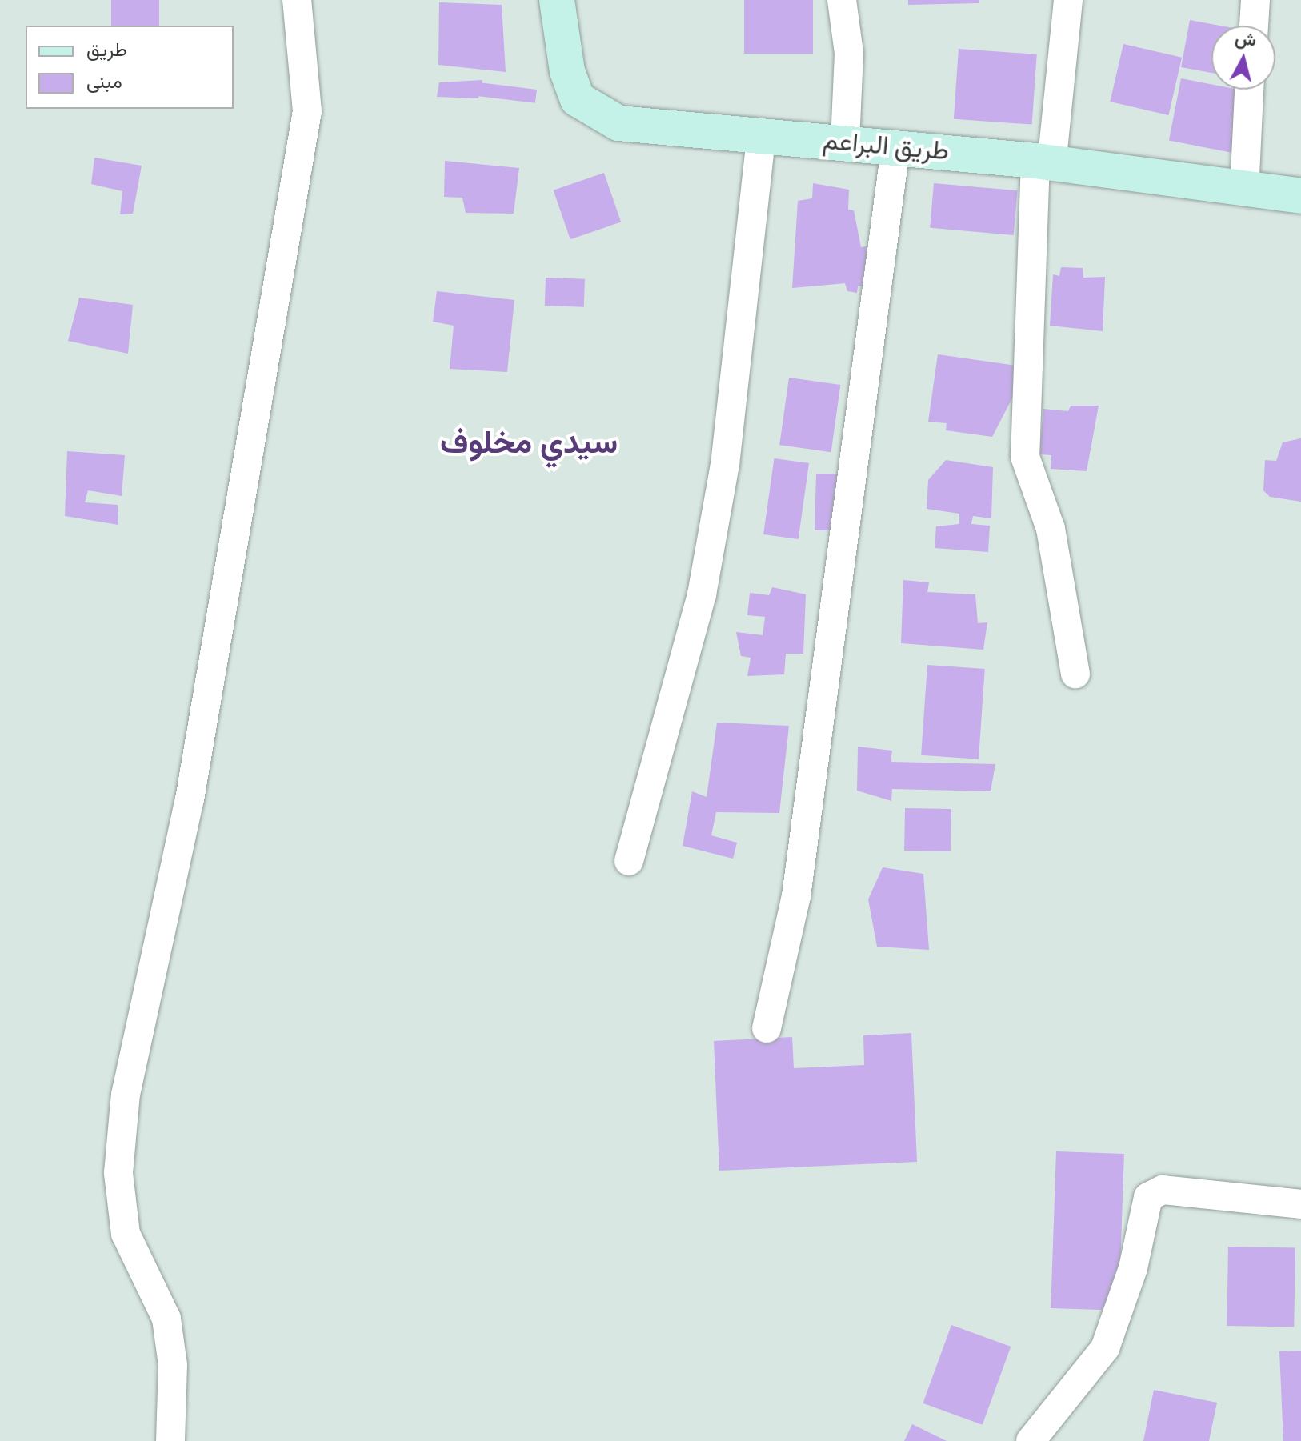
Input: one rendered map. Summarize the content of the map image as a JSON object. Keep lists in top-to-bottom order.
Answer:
{
  "streets": {
    "street": ["طريق البراعم"]
  },
  "districts": ["سيدي مخلوف"],
  "legend": ["طريق", "مبنى"],
  "north": "top"
}
